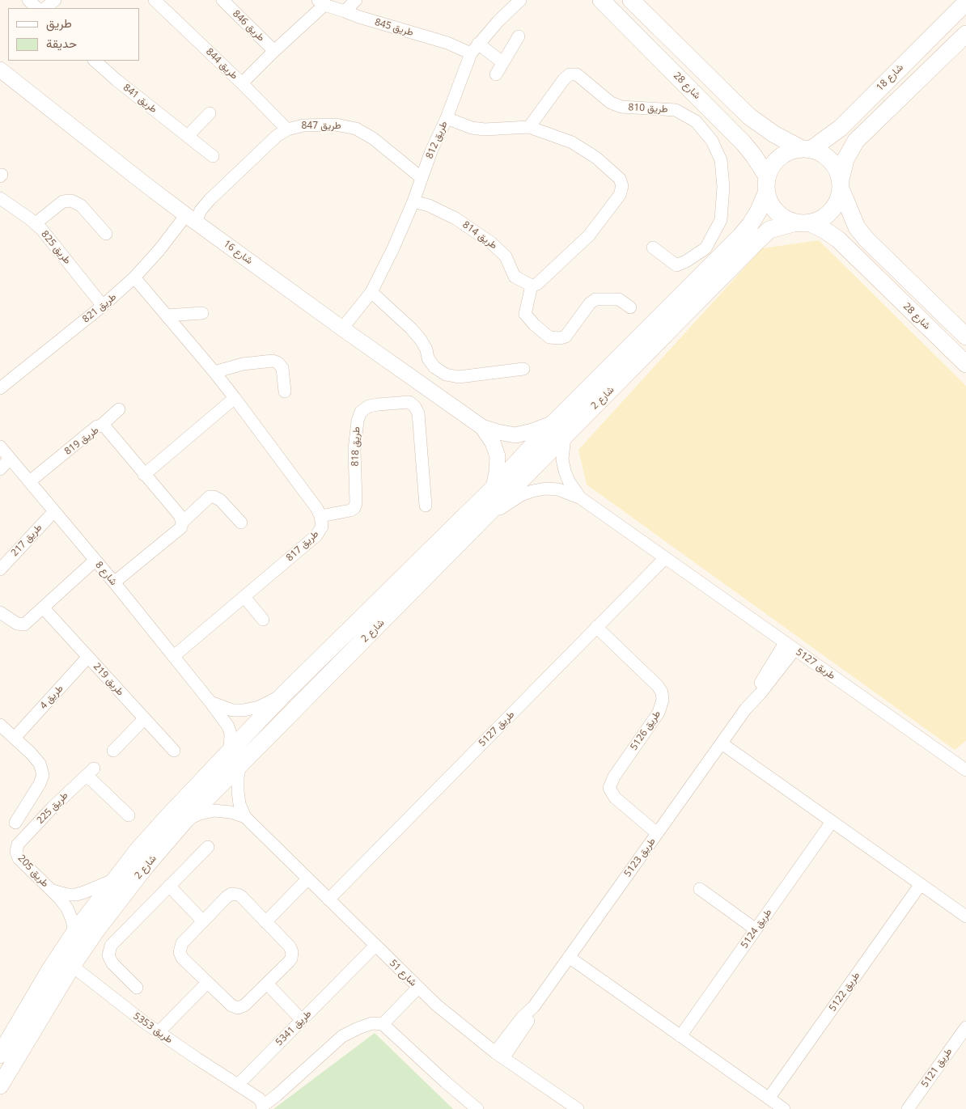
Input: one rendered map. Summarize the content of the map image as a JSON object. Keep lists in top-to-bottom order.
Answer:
{
  "streets": {
    "main road": ["شارع 18", "شارع 28", "شارع 2"],
    "street": [
      "طريق 846",
      "طريق 845",
      "طريق 844",
      "طريق 841",
      "طريق 810",
      "طريق 847",
      "طريق 812",
      "طريق 814",
      "طريق 825",
      "شارع 16",
      "طريق 821",
      "طريق 819",
      "طريق 818",
      "طريق 217",
      "طريق 817",
      "شارع 8",
      "طريق 5127",
      "طريق 219",
      "طريق 4",
      "طريق 5126",
      "طريق 225",
      "طريق 5123",
      "طريق 205",
      "طريق 5124",
      "شارع 51",
      "طريق 5122",
      "طريق 5353",
      "طريق 5341",
      "طريق 5121"
    ]
  },
  "crossings": [
    ["طريق 845", "طريق 812"],
    ["طريق 844", "طريق 847"],
    ["شارع 18", "شارع 28"],
    ["شارع 18", "شارع 2"],
    ["شارع 28", "شارع 2"],
    ["طريق 847", "طريق 812"],
    ["طريق 847", "شارع 16"],
    ["طريق 847", "طريق 821"],
    ["طريق 812", "طريق 814"],
    ["طريق 812", "شارع 16"],
    ["طريق 825", "طريق 821"],
    ["شارع 16", "طريق 821"],
    ["شارع 16", "شارع 2"],
    ["طريق 821", "طريق 817"],
    ["شارع 2", "شارع 8"],
    ["شارع 2", "طريق 5127"],
    ["شارع 2", "طريق 205"],
    ["شارع 2", "شارع 51"],
    ["شارع 2", "طريق 5353"],
    ["طريق 819", "شارع 8"],
    ["طريق 818", "طريق 817"],
    ["طريق 217", "شارع 8"],
    ["طريق 817", "شارع 8"],
    ["شارع 8", "شارع 51"],
    ["طريق 5127", "طريق 5126"],
    ["طريق 5127", "طريق 5123"],
    ["طريق 5127", "شارع 51"],
    ["طريق 219", "طريق 4"],
    ["طريق 5126", "طريق 5123"],
    ["طريق 225", "طريق 205"],
    ["طريق 5123", "شارع 51"],
    ["شارع 51", "طريق 5341"],
    ["طريق 5353", "طريق 5341"]
  ],
  "legend": ["طريق", "حديقة"]
}
